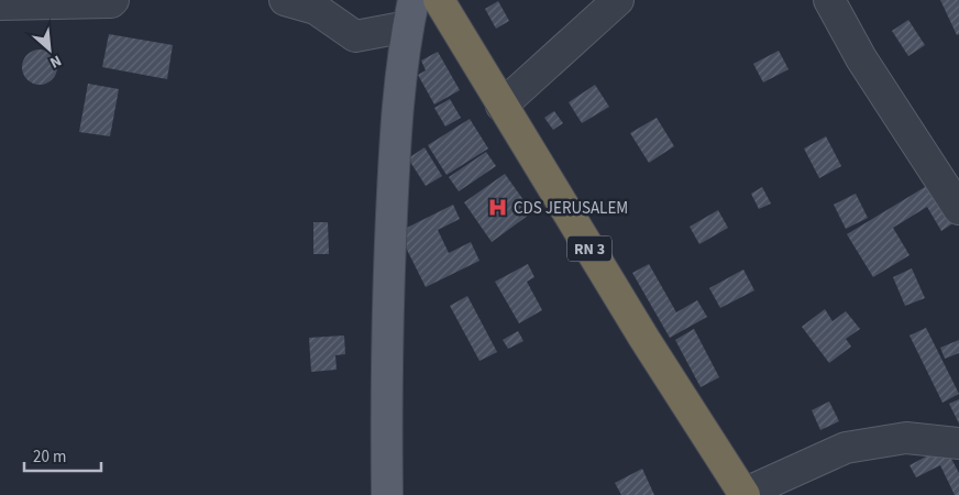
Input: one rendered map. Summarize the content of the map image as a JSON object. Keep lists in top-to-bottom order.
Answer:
{
  "streets": {
    "highway": ["RN 3"]
  },
  "places": {
    "hospital": ["CDS JERUSALEM"]
  },
  "scale_bar": "20 m",
  "north": "bottom right"
}
